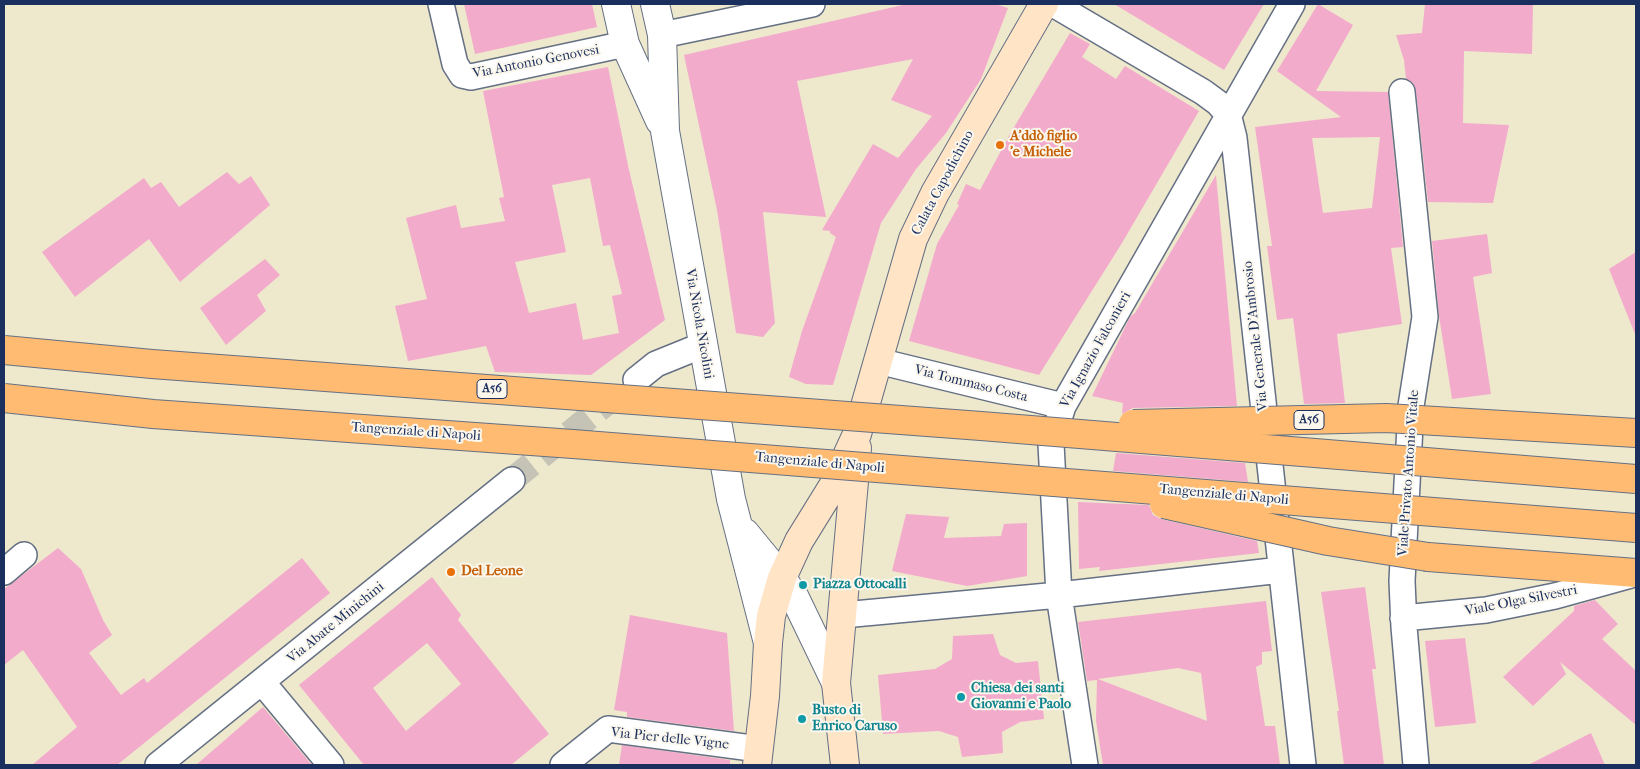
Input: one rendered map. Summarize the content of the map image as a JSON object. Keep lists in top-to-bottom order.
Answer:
{
  "streets": {
    "highway": ["A56", "Tangenziale di Napoli"],
    "main road": ["Calata Capodichino"],
    "street": [
      "Via Antonio Genovesi",
      "Via Nicola Nicolini",
      "Via Generale D'Ambrosio",
      "Via Ignazio Falconieri",
      "Via Tommaso Costa",
      "Viale Privato Antonio Vitale",
      "Viale Olga Silvestri",
      "Via Abate Minichini",
      "Via Pier delle Vigne"
    ]
  },
  "crossings": [
    ["Via Antonio Genovesi", "Via Nicola Nicolini"],
    ["Calata Capodichino", "Via Nicola Nicolini"],
    ["Calata Capodichino", "Via Tommaso Costa"],
    ["Calata Capodichino", "Via Pier delle Vigne"],
    ["Via Generale D'Ambrosio", "Via Ignazio Falconieri"],
    ["Via Ignazio Falconieri", "Via Tommaso Costa"],
    ["Viale Privato Antonio Vitale", "Viale Olga Silvestri"]
  ],
  "places": [
    "A'ddò figlio 'e Michele",
    "Del Leone",
    "Piazza Ottocalli",
    "Chiesa dei santi Giovanni e Paolo",
    "Busto di Enrico Caruso"
  ]
}
